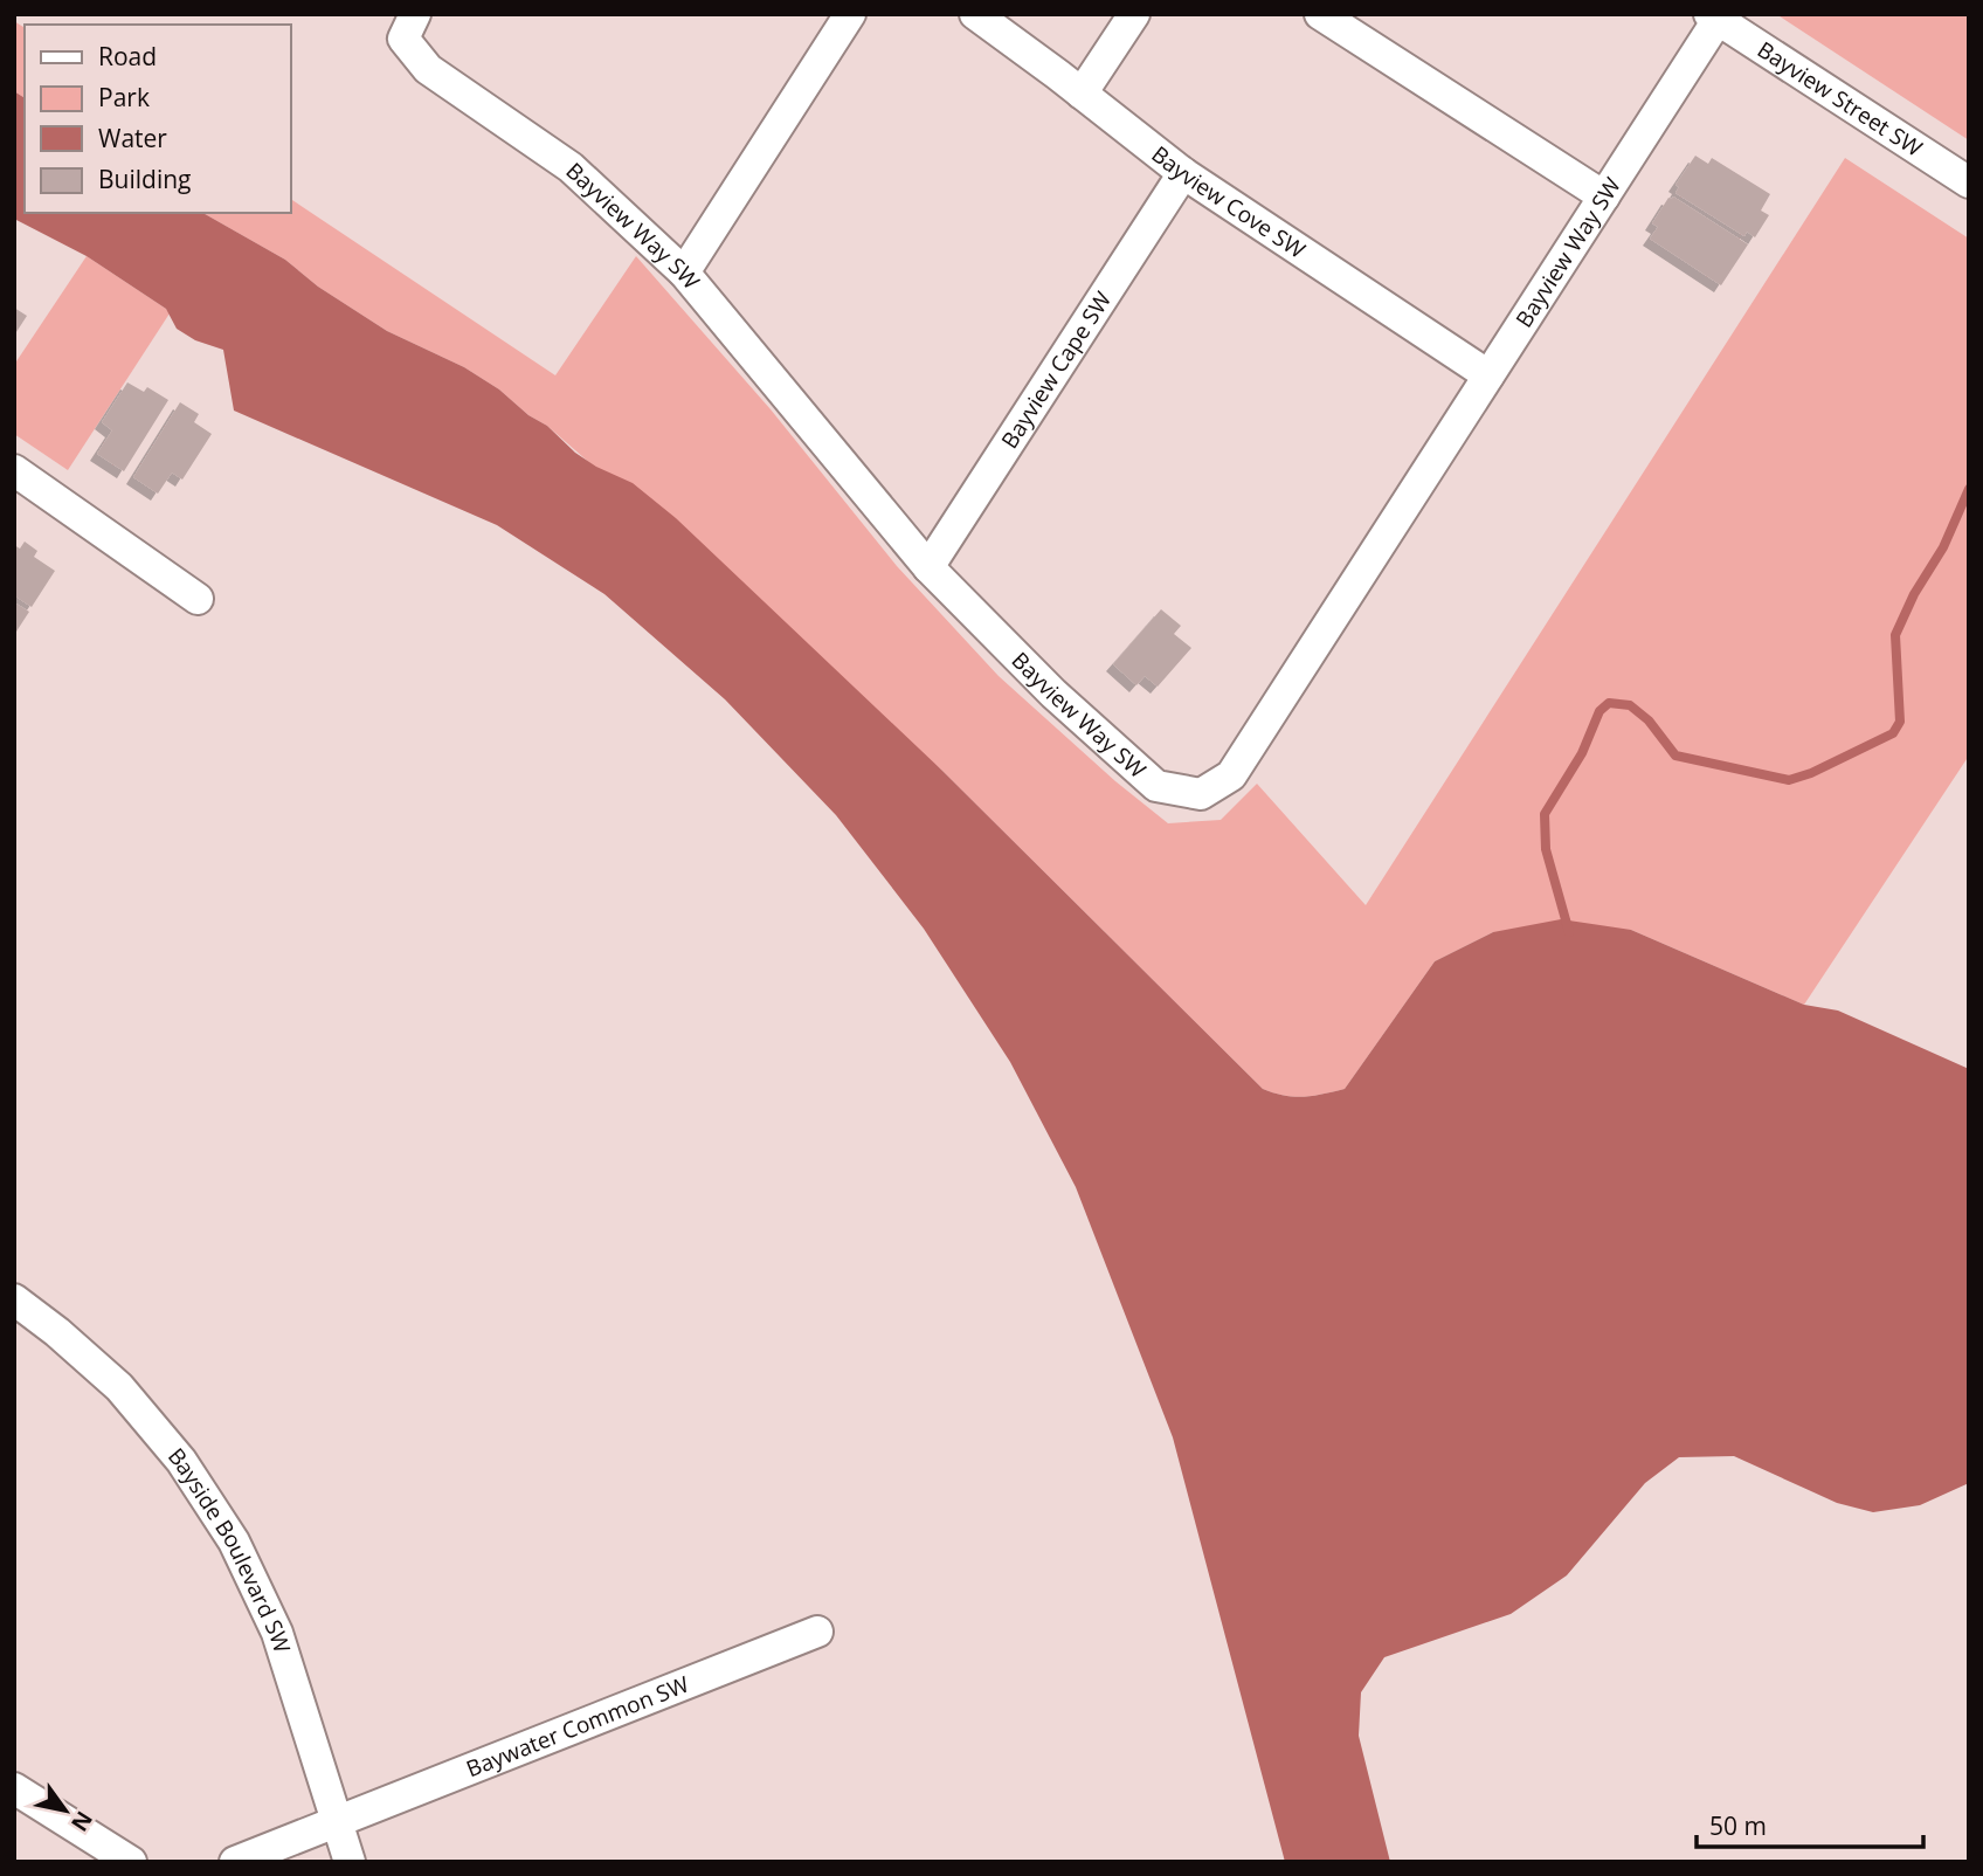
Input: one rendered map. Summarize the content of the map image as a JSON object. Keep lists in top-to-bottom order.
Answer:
{
  "streets": {
    "street": [
      "Bayview Street SW",
      "Bayview Cove SW",
      "Bayview Way SW",
      "Bayview Cape SW",
      "Bayside Boulevard SW",
      "Baywater Common SW"
    ]
  },
  "crossings": [
    ["Bayview Street SW", "Bayview Way SW"],
    ["Bayview Cove SW", "Bayview Way SW"],
    ["Bayview Cove SW", "Bayview Cape SW"],
    ["Bayview Way SW", "Bayview Cape SW"],
    ["Bayside Boulevard SW", "Baywater Common SW"]
  ],
  "legend": [
    "Road",
    "Park",
    "Water",
    "Building"
  ],
  "scale_bar": "50 m",
  "north": "bottom right"
}
